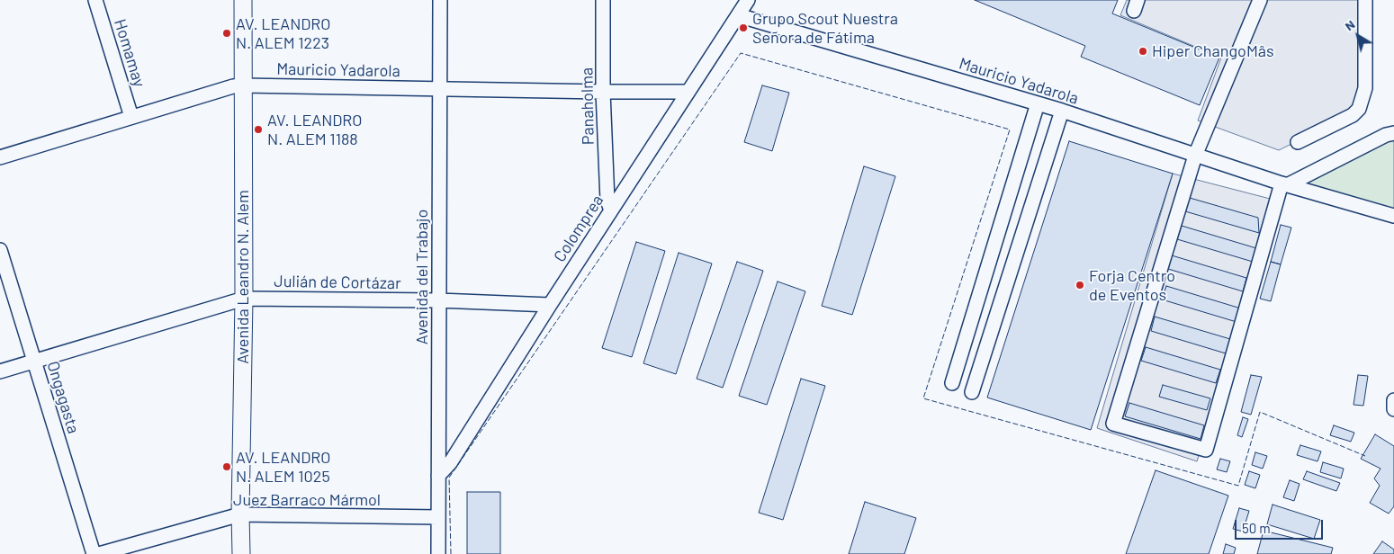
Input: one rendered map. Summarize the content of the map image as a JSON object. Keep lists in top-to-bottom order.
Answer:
{
  "streets": {
    "main road": ["Avenida Leandro N. Alem"],
    "street": [
      "Homamay",
      "Mauricio Yadarola",
      "Panaholma",
      "Colomprea",
      "Avenida del Trabajo",
      "Julián de Cortázar",
      "Ongagasta",
      "Juez Barraco Mármol"
    ]
  },
  "crossings": [
    ["Homamay", "Mauricio Yadarola"],
    ["Mauricio Yadarola", "Panaholma"],
    ["Mauricio Yadarola", "Colomprea"],
    ["Mauricio Yadarola", "Avenida Leandro N. Alem"],
    ["Mauricio Yadarola", "Avenida del Trabajo"],
    ["Panaholma", "Colomprea"],
    ["Colomprea", "Avenida del Trabajo"],
    ["Colomprea", "Julián de Cortázar"],
    ["Avenida Leandro N. Alem", "Julián de Cortázar"],
    ["Avenida Leandro N. Alem", "Juez Barraco Mármol"],
    ["Avenida del Trabajo", "Julián de Cortázar"],
    ["Avenida del Trabajo", "Juez Barraco Mármol"],
    ["Julián de Cortázar", "Ongagasta"]
  ],
  "places": [
    "Grupo Scout Nuestra Señora de Fátima",
    "AV. LEANDRO N. ALEM 1223",
    "Hiper ChangoMâs",
    "AV. LEANDRO N. ALEM 1188",
    "Forja Centro de Eventos",
    "AV. LEANDRO N. ALEM 1025"
  ],
  "scale_bar": "50 m",
  "north": "top left"
}
